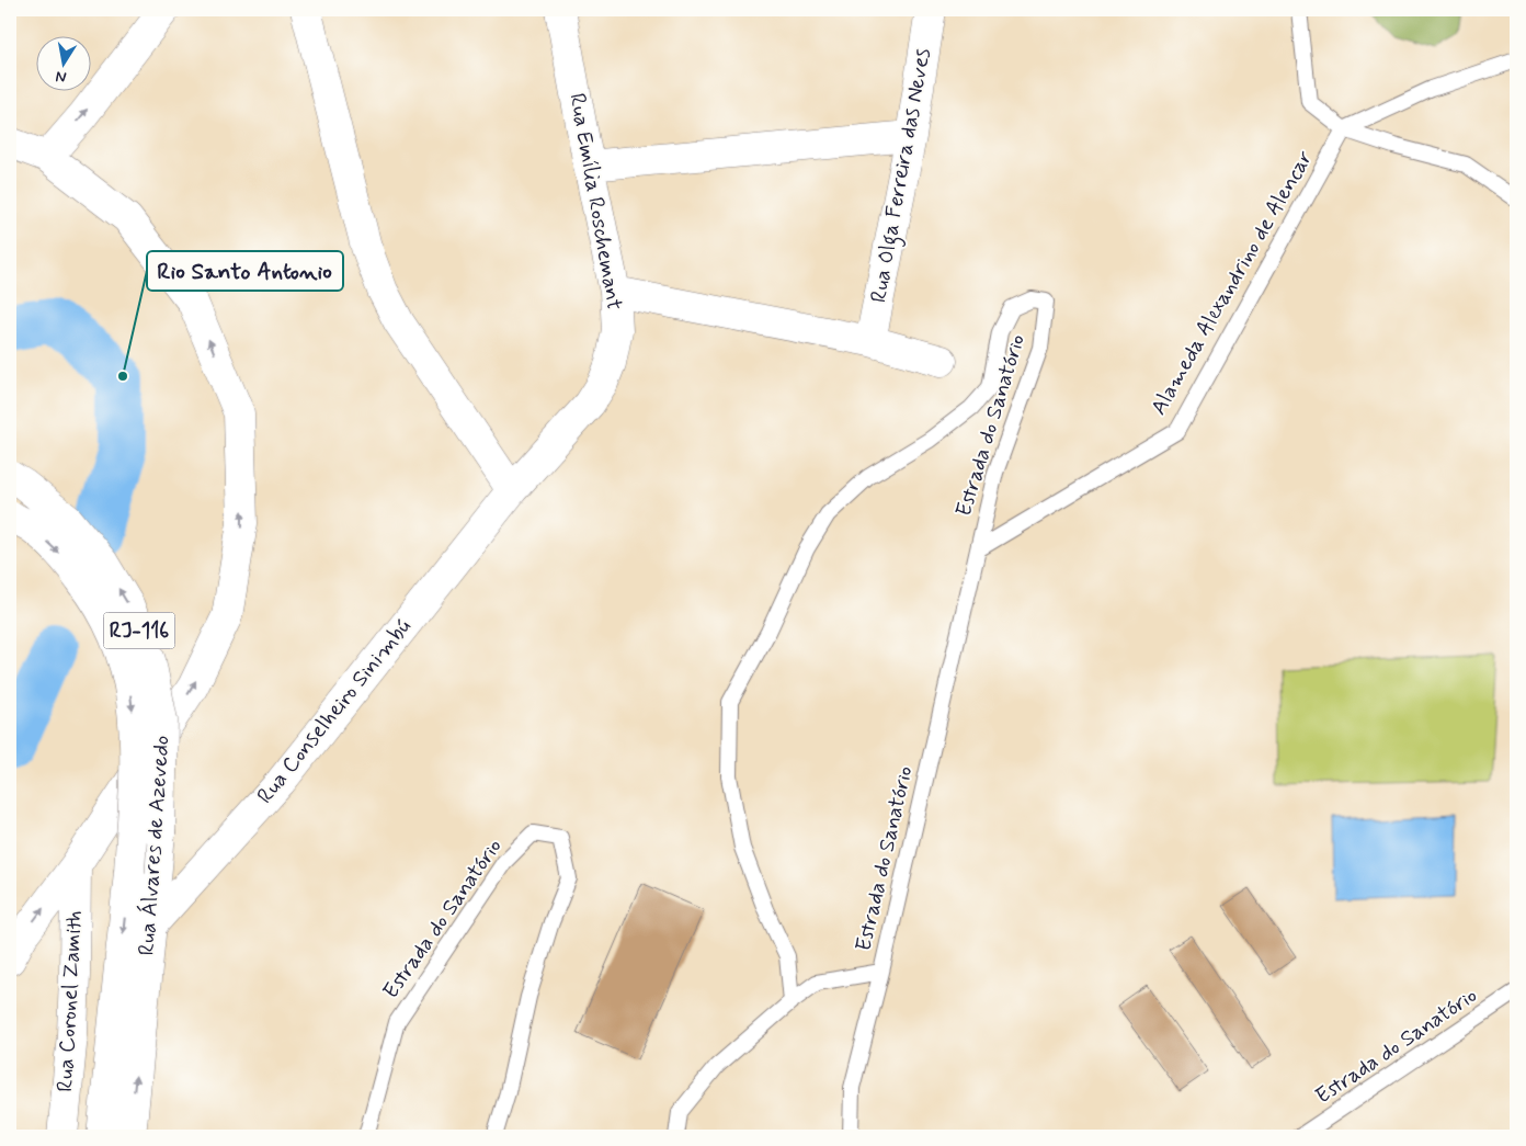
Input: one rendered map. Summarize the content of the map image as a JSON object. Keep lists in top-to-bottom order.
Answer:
{
  "streets": {
    "street": [
      "Rua Olga Ferreira das Neves",
      "Rua Emília Roschemant",
      "RJ-116",
      "Rua Conselheiro Sinimbú",
      "Rua Álvares de Azevedo",
      "Rua Coronel Zamith"
    ],
    "lane": ["Alameda Alexandrino de Alencar", "Estrada do Sanatório"]
  },
  "crossings": [
    ["Rua Emília Roschemant", "Rua Conselheiro Sinimbú"],
    ["Alameda Alexandrino de Alencar", "Estrada do Sanatório"],
    ["Rua Conselheiro Sinimbú", "Rua Álvares de Azevedo"]
  ],
  "places": ["Rio Santo Antonio"],
  "north": "bottom"
}
